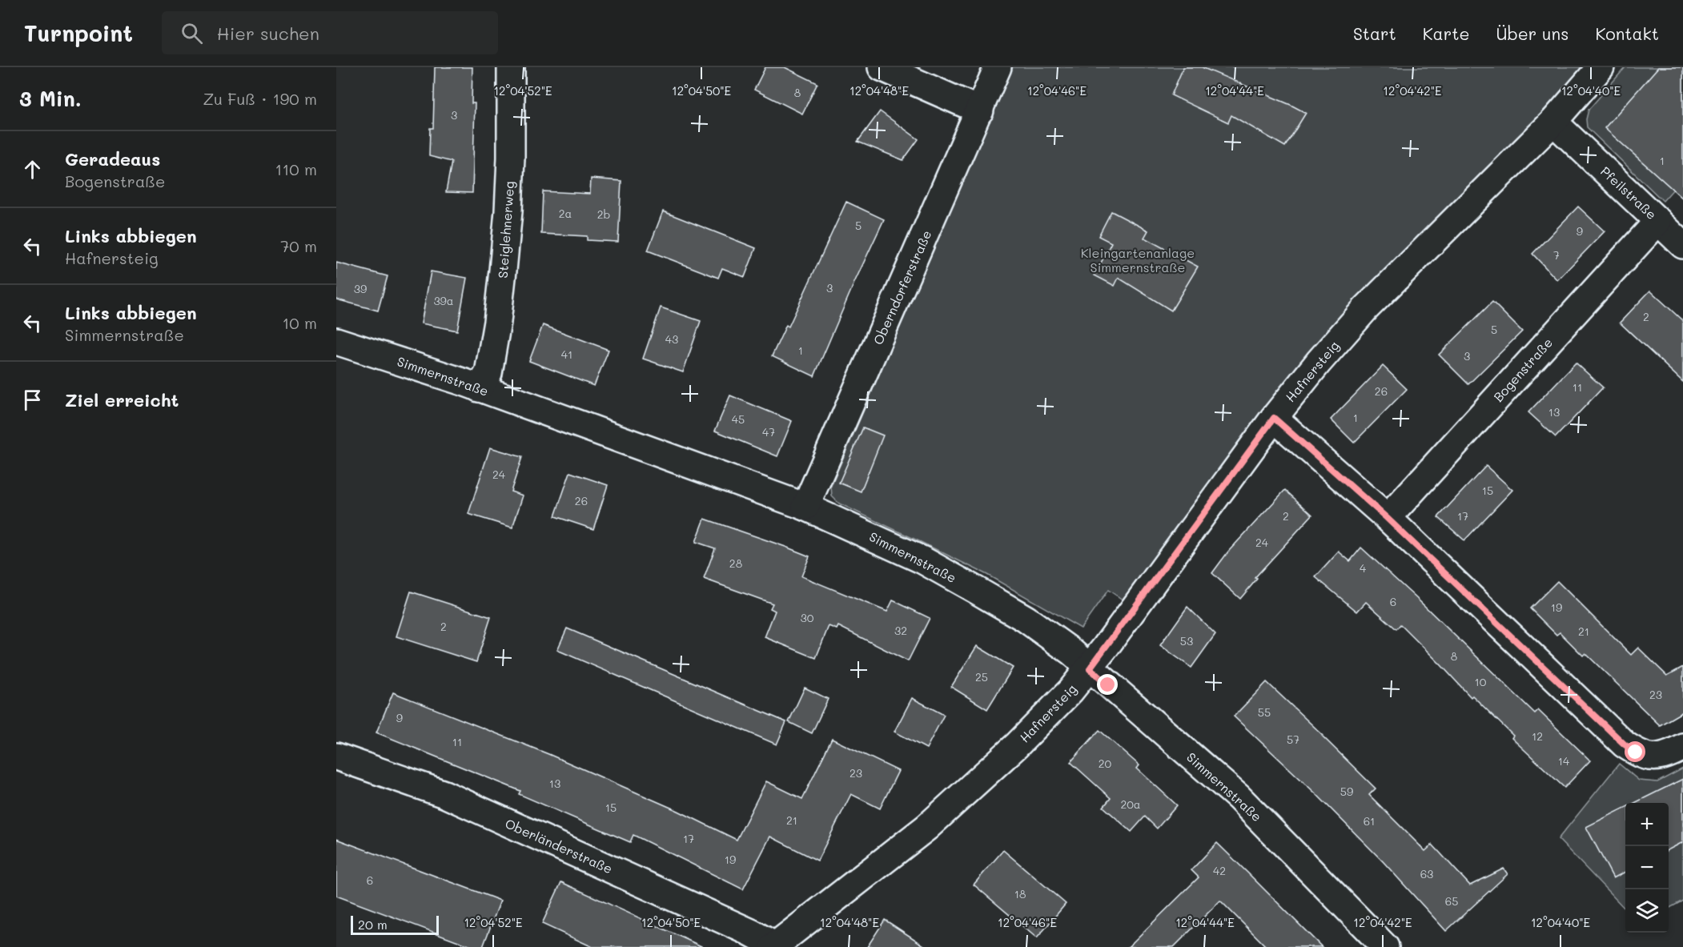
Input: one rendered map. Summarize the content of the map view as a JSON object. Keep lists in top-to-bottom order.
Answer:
{
  "streets": {
    "street": [
      "Pfeilstraße",
      "Steiglehnerweg",
      "Oberndorferstraße",
      "Bogenstraße",
      "Hafnersteig",
      "Simmernstraße",
      "Oberländerstraße"
    ]
  },
  "crossings": [
    ["Pfeilstraße", "Bogenstraße"],
    ["Pfeilstraße", "Hafnersteig"],
    ["Steiglehnerweg", "Simmernstraße"],
    ["Oberndorferstraße", "Simmernstraße"],
    ["Hafnersteig", "Simmernstraße"],
    ["Hafnersteig", "Oberländerstraße"]
  ],
  "parks": ["Kleingartenanlage Simmernstraße"],
  "house_numbers": [
    "8",
    "3",
    "1",
    "2a",
    "2b",
    "5",
    "9",
    "7",
    "3",
    "39",
    "39a",
    "2",
    "5",
    "43",
    "1",
    "41",
    "3",
    "11",
    "26",
    "13",
    "1",
    "45",
    "47",
    "24",
    "15",
    "26",
    "2",
    "17",
    "24",
    "28",
    "4",
    "6",
    "19",
    "30",
    "2",
    "32",
    "21",
    "53",
    "8",
    "25",
    "10",
    "23",
    "55",
    "9",
    "12",
    "57",
    "11",
    "14",
    "20",
    "23",
    "13",
    "59",
    "20a",
    "15",
    "21",
    "61",
    "17",
    "19",
    "42",
    "63",
    "6",
    "18",
    "65"
  ],
  "scale_bar": "20 m",
  "page": {
    "header": "Turnpoint",
    "search": "Hier suchen",
    "nav": [
      "Start",
      "Karte",
      "Über uns",
      "Kontakt"
    ],
    "heading": ["3 Min.", "Zu Fuß · 190 m"],
    "list": [
      ["Geradeaus", "Bogenstraße", "110 m"],
      ["Links abbiegen", "Hafnersteig", "70 m"],
      ["Links abbiegen", "Simmernstraße", "10 m"],
      "Ziel erreicht"
    ],
    "map_buttons": ["+", "−"],
    "scale": "20 m"
  },
  "coordinates": [
    "12°04'52\"E",
    "12°04'50\"E",
    "12°04'48\"E",
    "12°04'46\"E",
    "12°04'44\"E",
    "12°04'42\"E",
    "12°04'40\"E"
  ]
}
